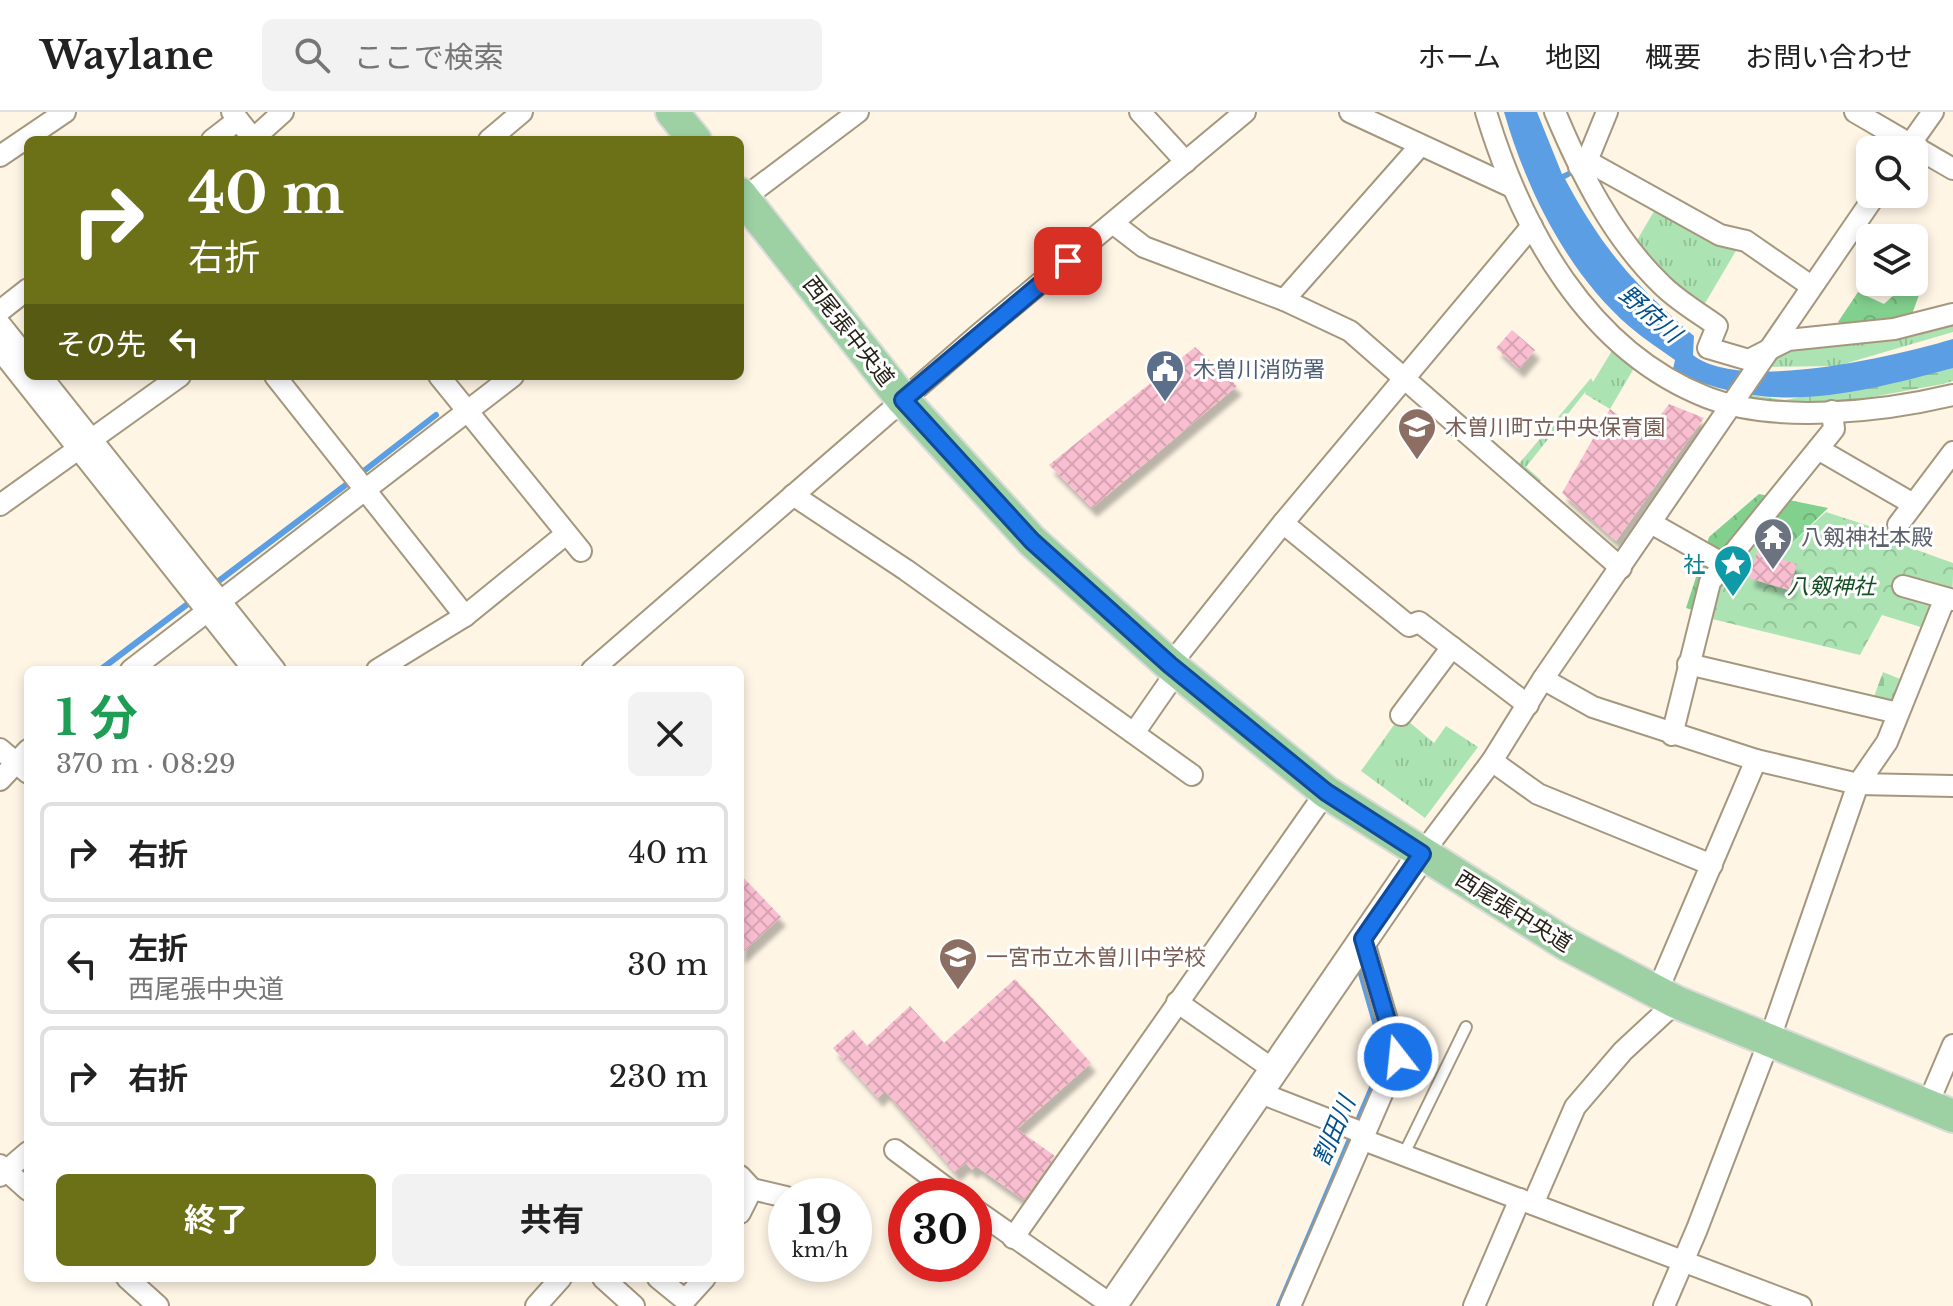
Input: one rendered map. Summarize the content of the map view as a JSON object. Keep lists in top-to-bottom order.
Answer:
{
  "streets": {
    "main road": ["西尾張中央道"]
  },
  "water": ["野府川", "割田川"],
  "parks": ["八剱神社"],
  "places": {
    "public building": ["木曽川消防署"],
    "school or university": ["木曽川町立中央保育園", "一宮市立木曽川中学校"],
    "temple": ["八剱神社本殿"],
    "place": ["社"]
  },
  "page": {
    "header": "Waylane",
    "search": "ここで検索",
    "nav": [
      "ホーム",
      "地図",
      "概要",
      "お問い合わせ"
    ],
    "turn": ["40 m", "右折"],
    "then": "その先",
    "heading": ["1 分", "370 m · 08:29"],
    "list": [
      {
        "name": "右折",
        "value": "40 m"
      },
      {
        "name": "左折",
        "note": "西尾張中央道",
        "value": "30 m"
      },
      {
        "name": "右折",
        "value": "230 m"
      }
    ],
    "buttons": ["終了", "共有"],
    "speed": "19 km/h",
    "limit": "30"
  }
}
